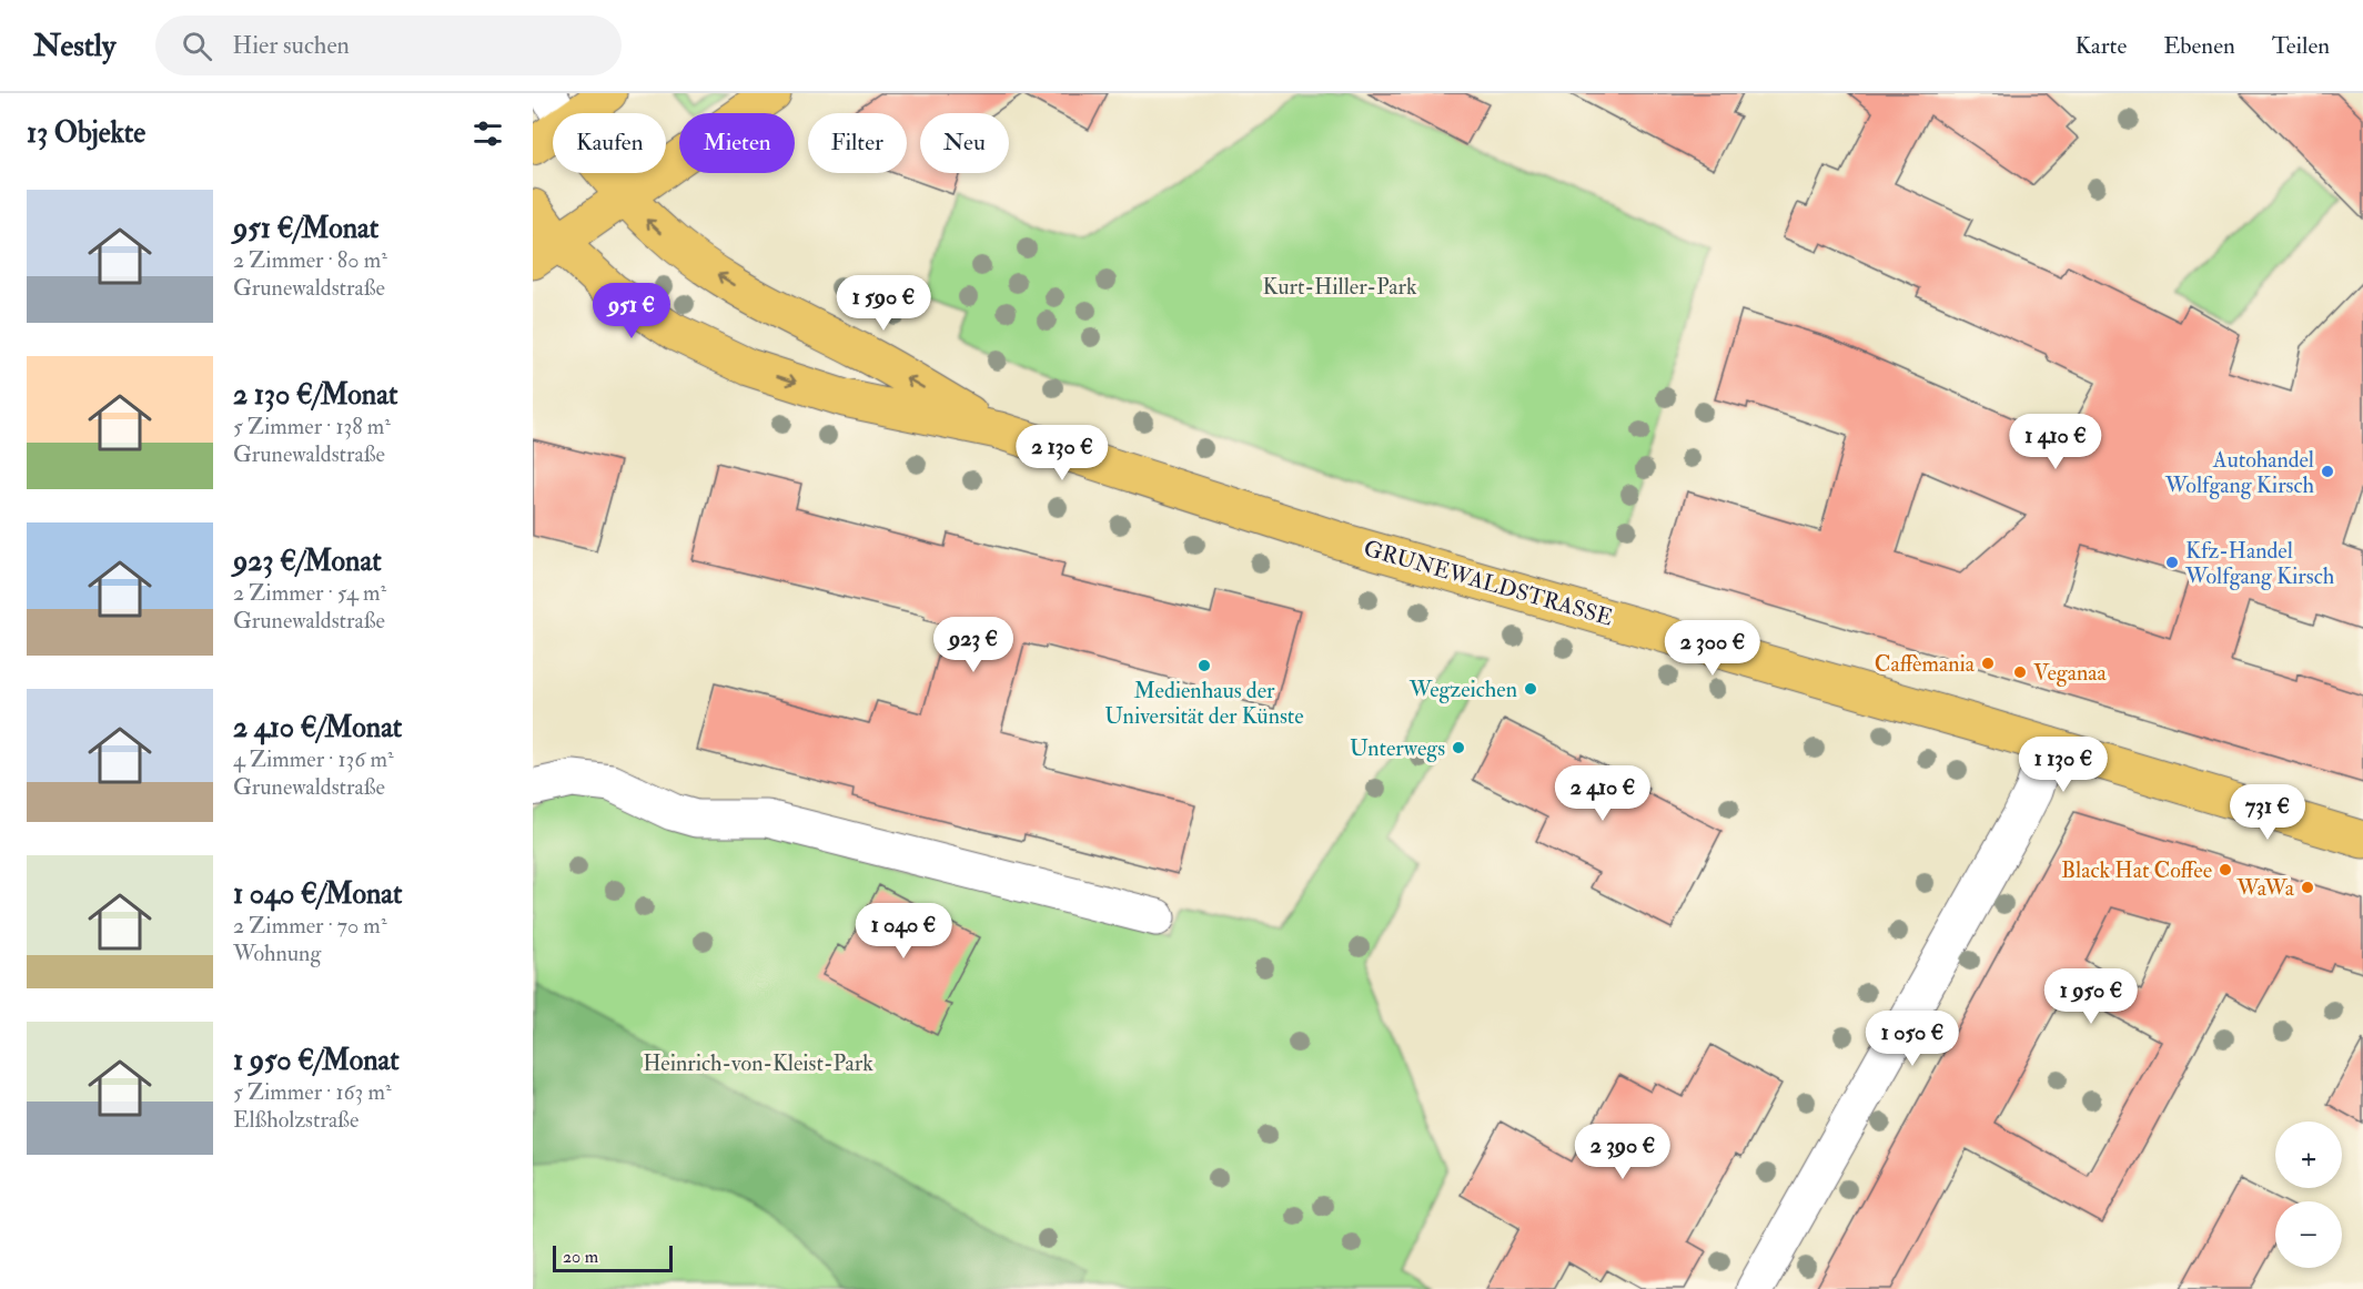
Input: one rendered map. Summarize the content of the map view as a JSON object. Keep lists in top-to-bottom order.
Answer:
{
  "streets": {
    "main road": ["GRUNEWALDSTRASSE"]
  },
  "parks": ["Kurt-Hiller-Park", "Heinrich-von-Kleist-Park"],
  "places": [
    "Autohandel Wolfgang Kirsch",
    "Kfz-Handel Wolfgang Kirsch",
    "Caffèmania",
    "Medienhaus der Universität der Künste",
    "Veganaa",
    "Wegzeichen",
    "Unterwegs",
    "Black Hat Coffee",
    "WaWa"
  ],
  "scale_bar": "20 m",
  "page": {
    "header": "Nestly",
    "search": "Hier suchen",
    "nav": ["Karte", "Ebenen", "Teilen"],
    "heading": "13 Objekte",
    "chip": [
      "Kaufen",
      "Mieten",
      "Filter",
      "Neu"
    ],
    "list": [
      {
        "name": "951 €/Monat",
        "note": "2 Zimmer · 80 m² · Grunewaldstraße"
      },
      {
        "name": "2 130 €/Monat",
        "note": "5 Zimmer · 138 m² · Grunewaldstraße"
      },
      {
        "name": "923 €/Monat",
        "note": "2 Zimmer · 54 m² · Grunewaldstraße"
      },
      {
        "name": "2 410 €/Monat",
        "note": "4 Zimmer · 136 m² · Grunewaldstraße"
      },
      {
        "name": "1 040 €/Monat",
        "note": "2 Zimmer · 70 m² · Wohnung"
      },
      {
        "name": "1 950 €/Monat",
        "note": "5 Zimmer · 163 m² · Elßholzstraße"
      }
    ],
    "price": [
      "1 590 €",
      "951 €",
      "1 410 €",
      "2 130 €",
      "923 €",
      "2 300 €",
      "1 130 €",
      "2 410 €",
      "731 €",
      "1 040 €",
      "1 950 €",
      "1 050 €",
      "2 390 €"
    ],
    "map_buttons": ["+", "−"],
    "scale": "20 m"
  }
}
